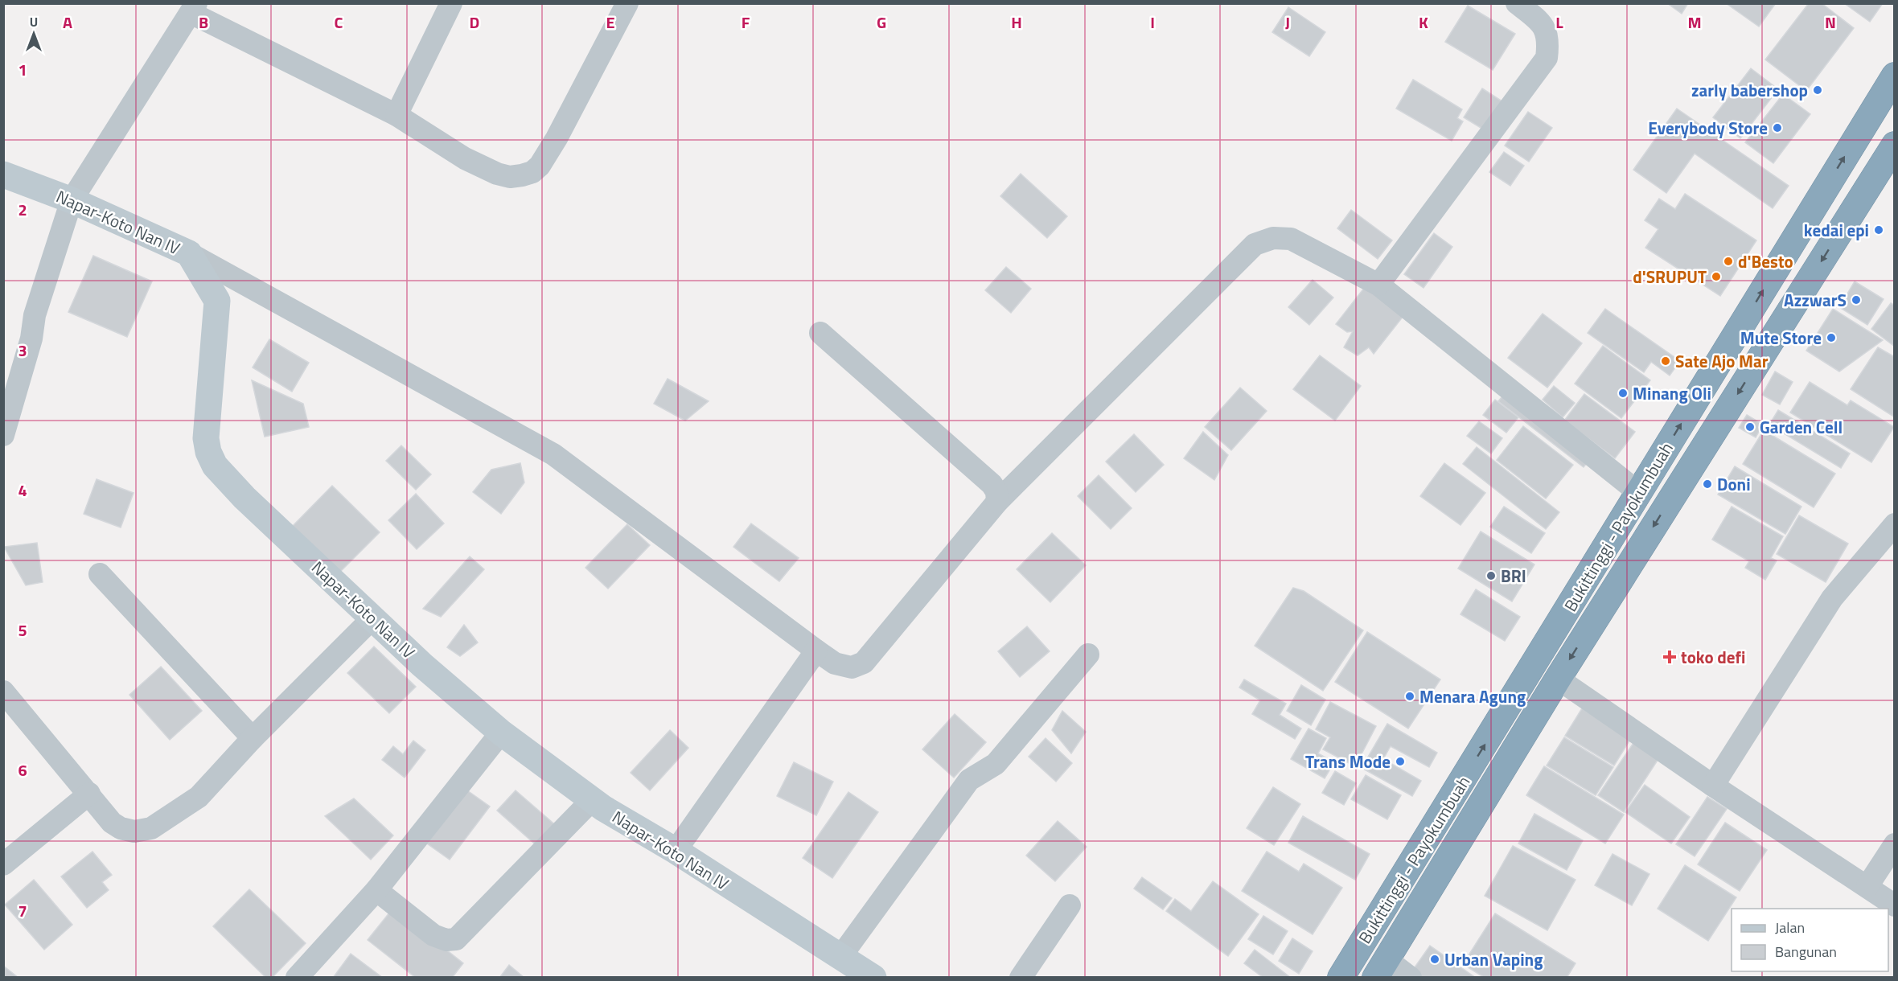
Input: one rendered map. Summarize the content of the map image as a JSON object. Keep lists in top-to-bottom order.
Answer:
{
  "streets": {
    "highway": ["Bukittinggi - Payokumbuah"],
    "street": ["Napar-Koto Nan IV"]
  },
  "places": {
    "other": [
      "zarly babershop",
      "Everybody Store",
      "kedai epi",
      "d'Besto",
      "d'SRUPUT",
      "AzzwarS",
      "Mute Store",
      "Sate Ajo Mar",
      "Minang Oli",
      "Garden Cell",
      "Doni",
      "BRI",
      "Menara Agung",
      "Trans Mode",
      "Urban Vaping"
    ],
    "health": ["toko defi"]
  },
  "legend": ["Jalan", "Bangunan"],
  "north": "top",
  "grid": {
    "columns": [
      "A",
      "B",
      "C",
      "D",
      "E",
      "F",
      "G",
      "H",
      "I",
      "J",
      "K",
      "L",
      "M",
      "N"
    ],
    "rows": [
      "1",
      "2",
      "3",
      "4",
      "5",
      "6",
      "7"
    ]
  }
}
